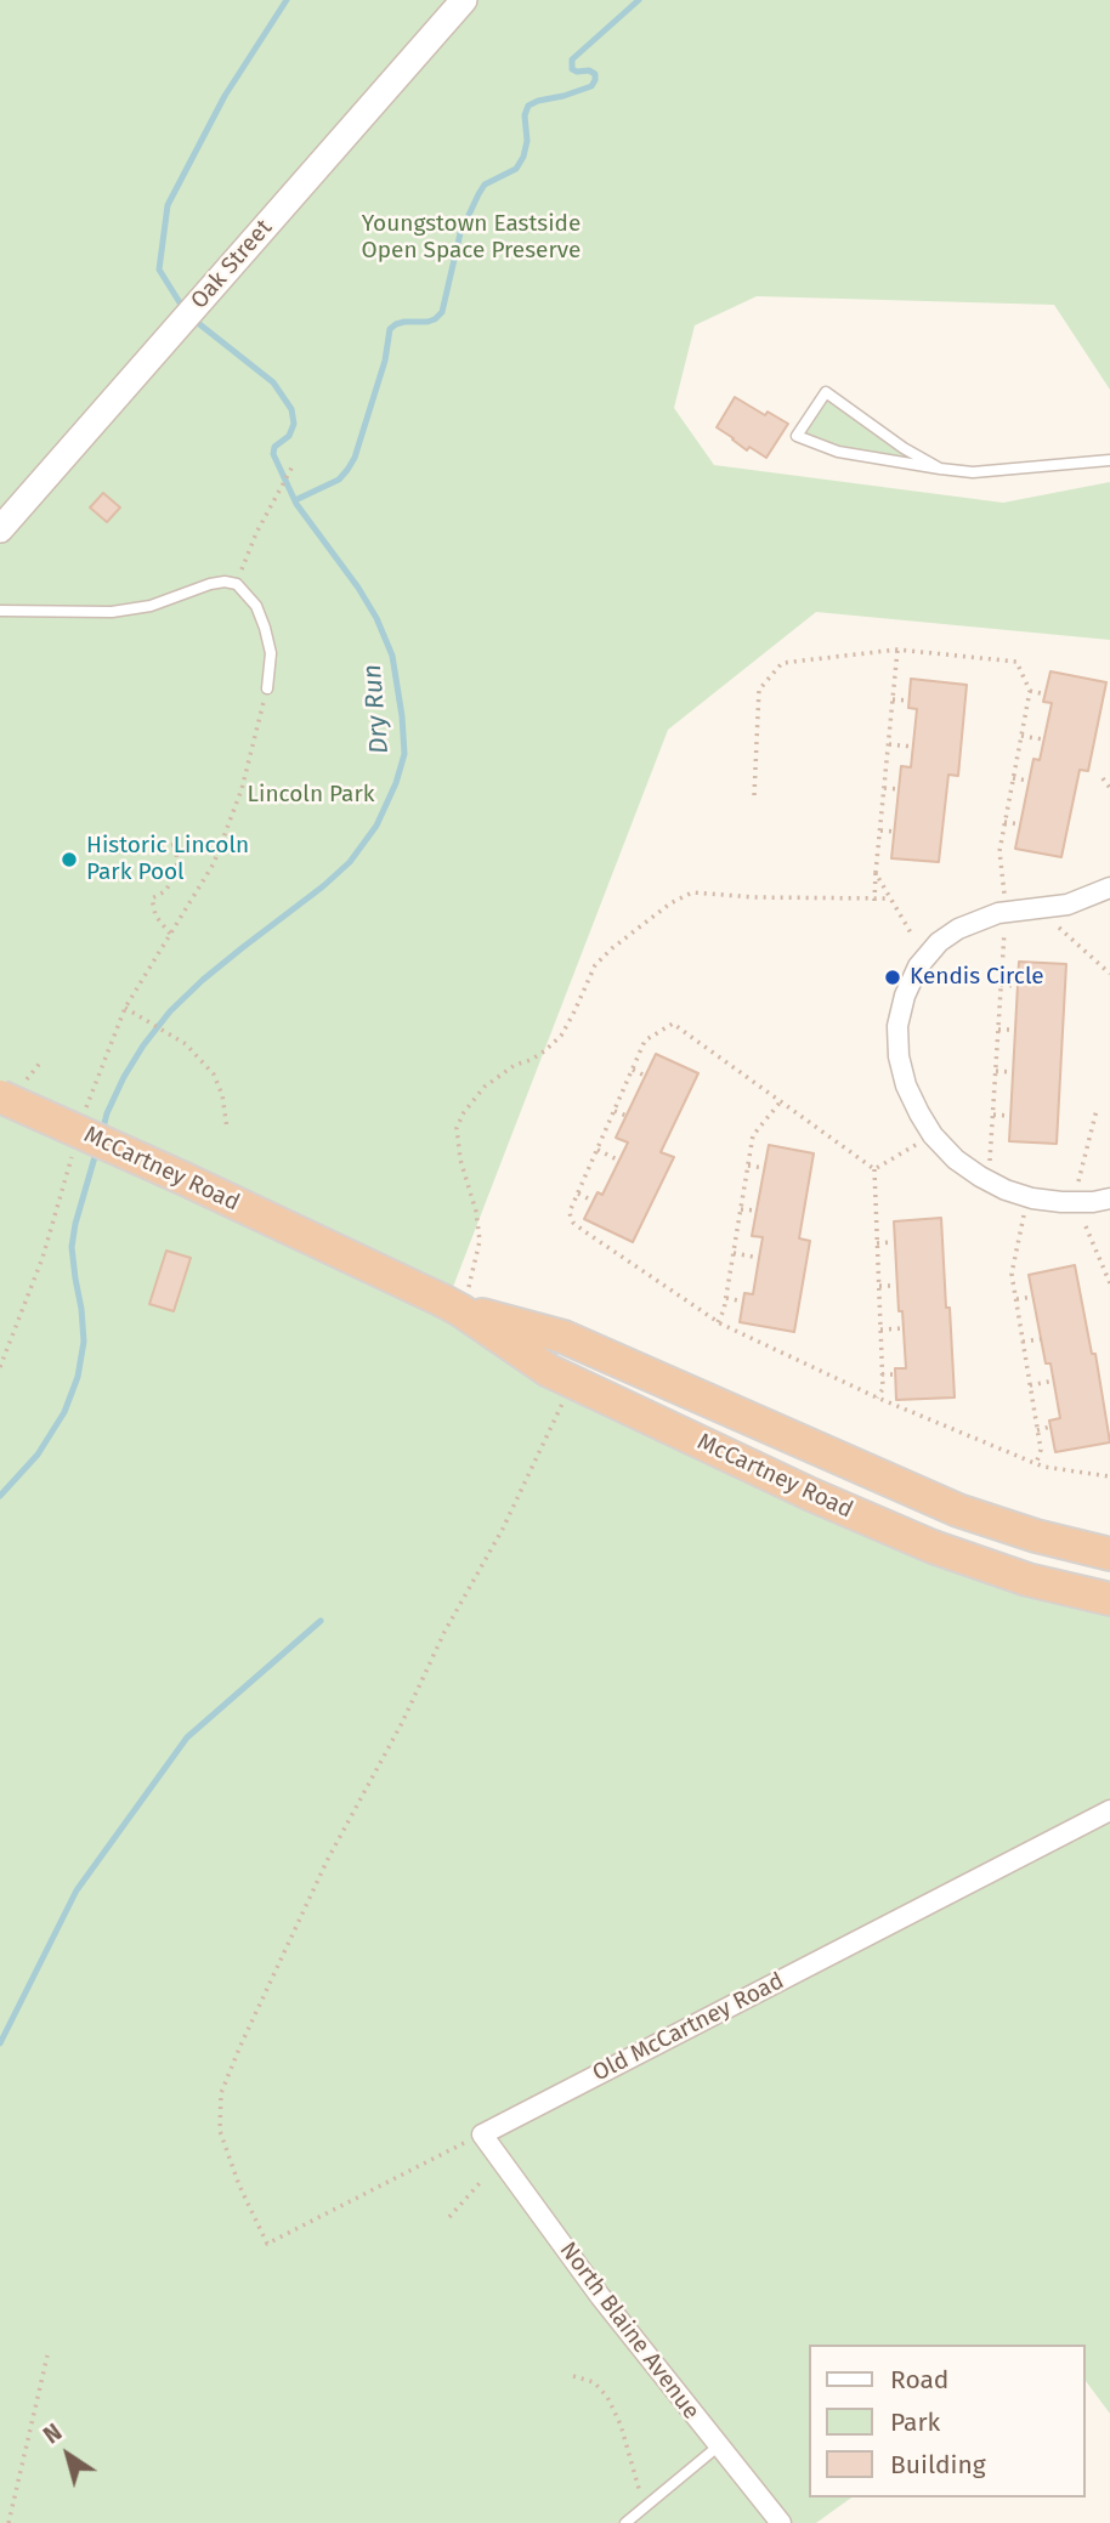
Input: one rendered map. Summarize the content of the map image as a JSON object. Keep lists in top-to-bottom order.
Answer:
{
  "streets": {
    "highway": ["McCartney Road"],
    "street": ["Oak Street", "Old McCartney Road", "North Blaine Avenue"]
  },
  "crossings": [
    ["Old McCartney Road", "North Blaine Avenue"]
  ],
  "water": ["Dry Run"],
  "parks": ["Youngstown Eastside Open Space Preserve", "Lincoln Park"],
  "places": ["Historic Lincoln Park Pool", "Kendis Circle"],
  "legend": ["Road", "Park", "Building"],
  "north": "top left"
}
